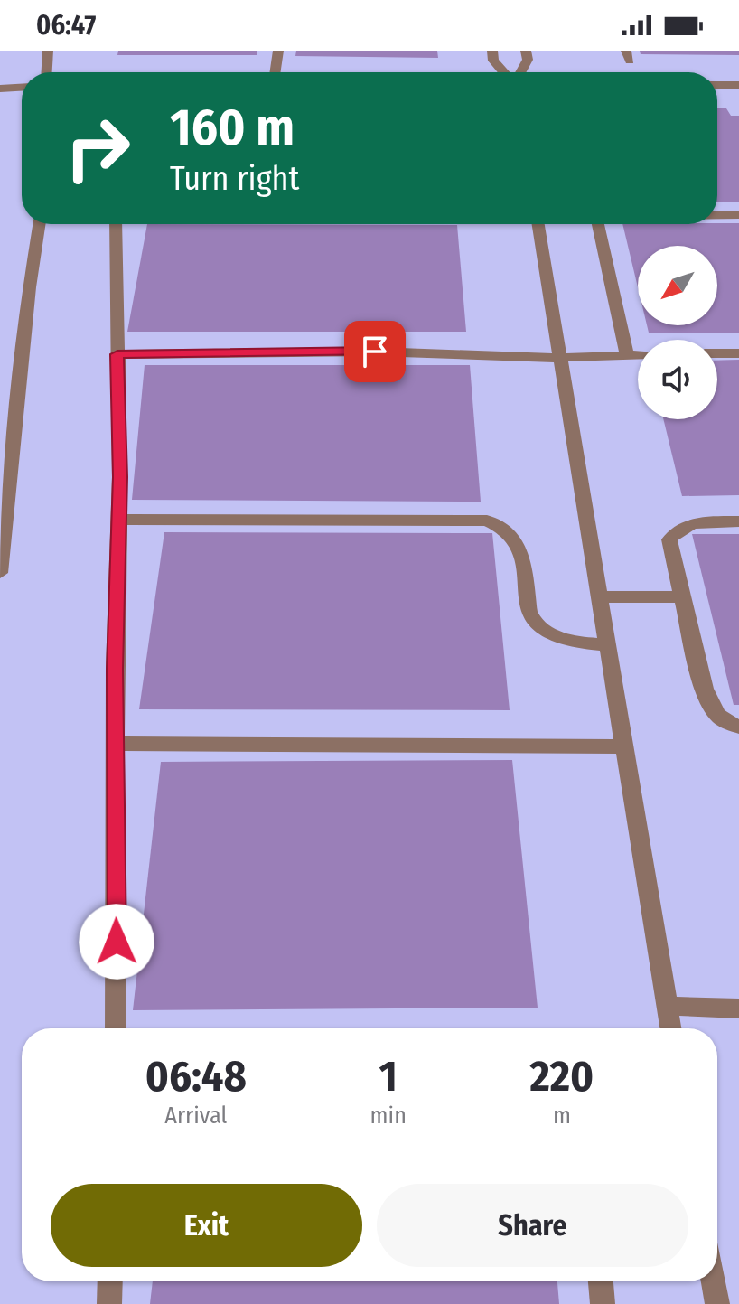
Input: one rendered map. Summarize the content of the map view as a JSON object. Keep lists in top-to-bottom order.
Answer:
{
  "north": "bottom left",
  "page": {
    "status": "06:47",
    "turn": ["160 m", "Turn right"],
    "eta": [
      "06:48",
      "Arrival",
      "1",
      "min",
      "220",
      "m"
    ],
    "buttons": ["Exit", "Share"]
  }
}
